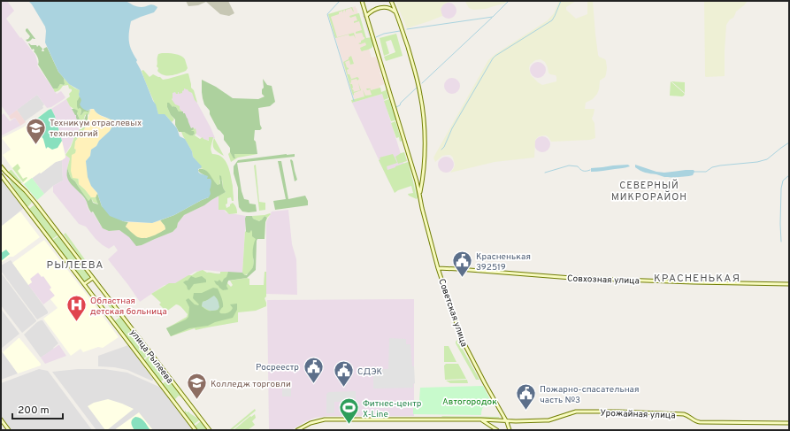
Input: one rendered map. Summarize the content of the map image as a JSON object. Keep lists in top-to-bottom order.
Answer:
{
  "streets": {
    "main road": [
      "Совхозная улица",
      "Советская улица",
      "улица Рылеева",
      "Урожайная улица"
    ]
  },
  "crossings": [
    ["Совхозная улица", "Советская улица"],
    ["Советская улица", "Урожайная улица"]
  ],
  "districts": ["СЕВЕРНЫЙ МИКРОРАЙОН", "РЫЛЕЕВА", "КРАСНЕНЬКАЯ"],
  "parks": ["Автогородок"],
  "places": {
    "school or university": ["Техникум отраслевых технологий", "Колледж торговли"],
    "public building": [
      "Красненькая 392519",
      "Росреестр",
      "СДЭК",
      "Пожарно-спасательная часть №3"
    ],
    "hospital": ["Областная детская больница"],
    "sports": ["Фитнес-центр X-Line"]
  },
  "scale_bar": "200 m"
}
